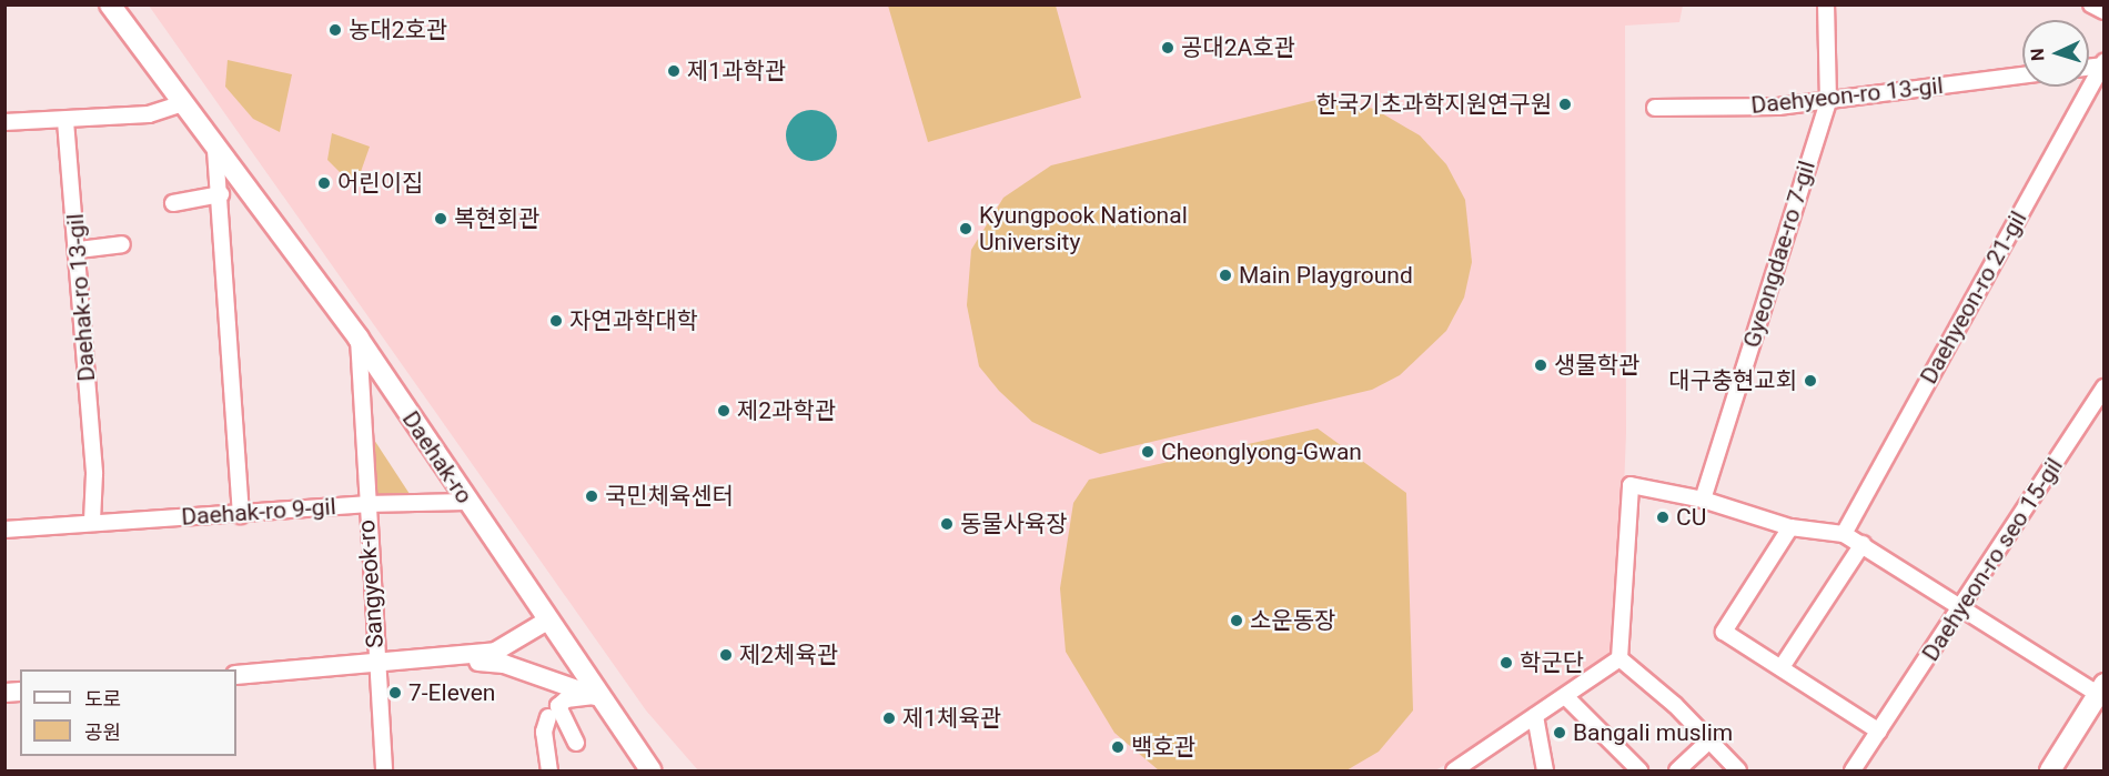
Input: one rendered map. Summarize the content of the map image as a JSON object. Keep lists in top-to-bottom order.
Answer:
{
  "streets": {
    "main road": ["Daehak-ro"],
    "street": [
      "Daehyeon-ro 13-gil",
      "Gyeongdae-ro 7-gil",
      "Daehak-ro 13-gil",
      "Daehyeon-ro 21-gil",
      "Daehak-ro 9-gil",
      "Daehyeon-ro seo 15-gil",
      "Sangyeok-ro"
    ]
  },
  "crossings": [
    ["Daehyeon-ro 13-gil", "Gyeongdae-ro 7-gil"],
    ["Daehak-ro 13-gil", "Daehak-ro 9-gil"],
    ["Daehak-ro", "Daehak-ro 9-gil"],
    ["Daehak-ro", "Sangyeok-ro"],
    ["Daehak-ro 9-gil", "Sangyeok-ro"]
  ],
  "places": [
    "농대2호관",
    "공대2A호관",
    "제1과학관",
    "한국기초과학지원연구원",
    "어린이집",
    "복현회관",
    "Kyungpook National University",
    "Main Playground",
    "자연과학대학",
    "생물학관",
    "대구충현교회",
    "제2과학관",
    "Cheonglyong-Gwan",
    "국민체육센터",
    "CU",
    "동물사육장",
    "소운동장",
    "제2체육관",
    "학군단",
    "7-Eleven",
    "제1체육관",
    "Bangali muslim",
    "백호관"
  ],
  "legend": ["도로", "공원"],
  "north": "left"
}
